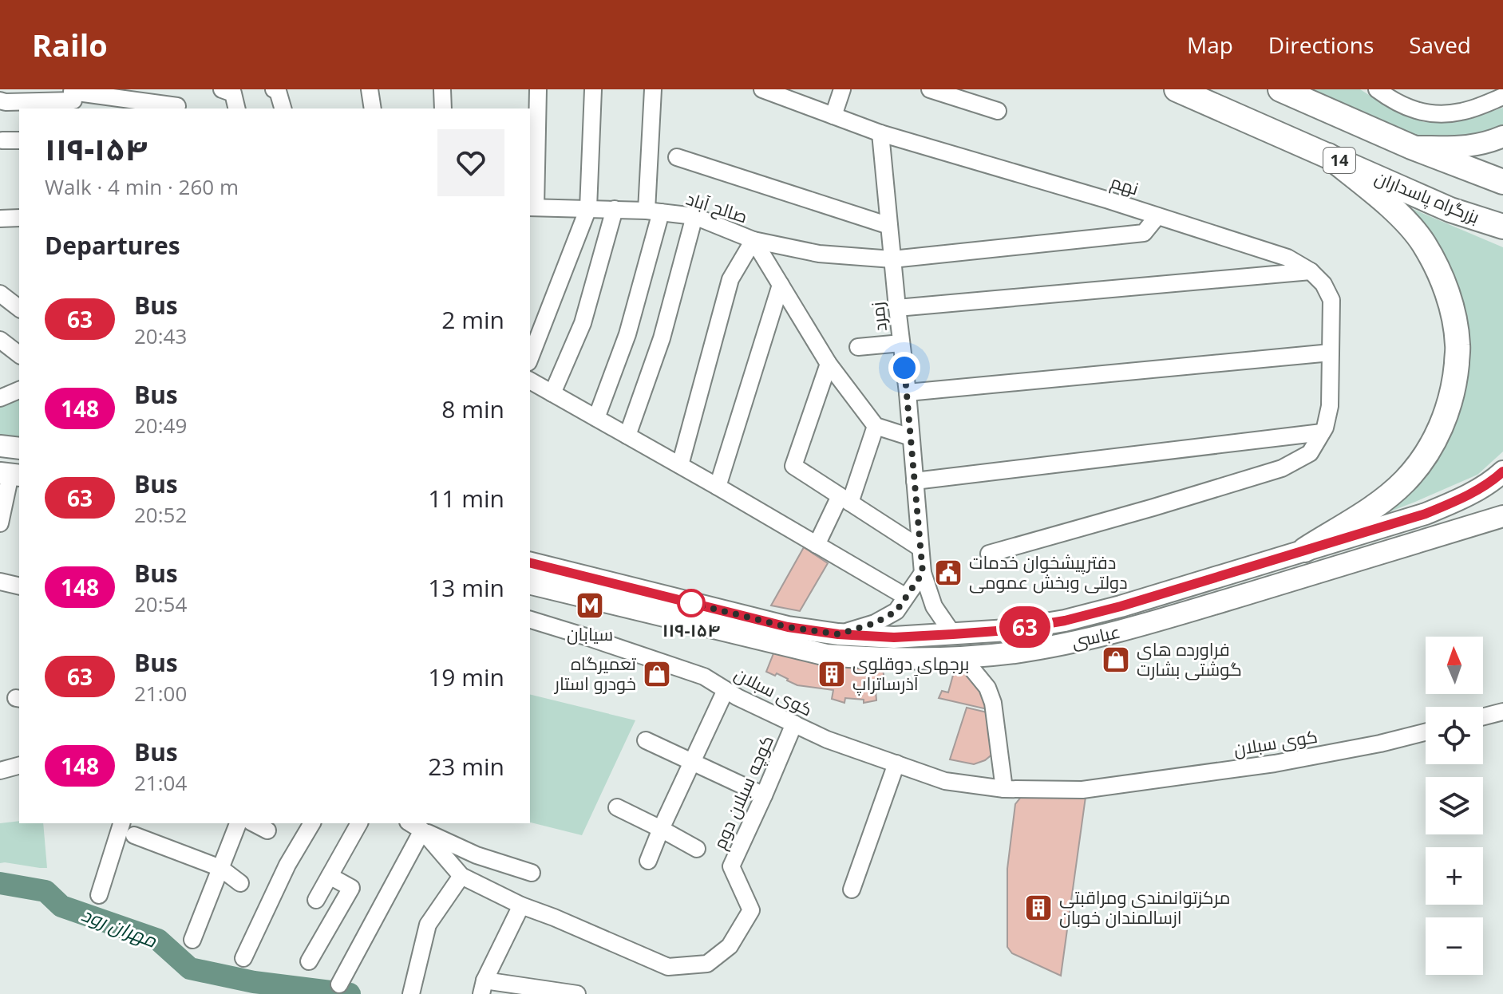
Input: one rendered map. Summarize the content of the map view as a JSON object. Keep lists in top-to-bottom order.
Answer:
{
  "streets": {
    "highway": ["14", "بزرگراه پاسداران"],
    "main road": ["عباسى"],
    "street": [
      "نهم",
      "صالح آباد",
      "زمرد",
      "کوی سبلان",
      "کوچه سبلان دوم"
    ]
  },
  "crossings": [
    ["نهم", "صالح آباد"],
    ["نهم", "زمرد"],
    ["صالح آباد", "زمرد"],
    ["زمرد", "عباسى"],
    ["کوی سبلان", "کوچه سبلان دوم"]
  ],
  "water": ["مهران رود"],
  "places": {
    "public building": ["دفترپیشخوان خدمات دولتی وبخش عمومی"],
    "other": ["۱۱۹-۱۵۴"],
    "metro station": ["سیابان"],
    "shop": ["فراورده های گوشتی بشارت", "تعمیرگاه خودرو استار"],
    "building": ["برجهای دوقلوی آذرساتراپ", "مرکزتوانمندی ومراقبتی ازسالمندان خوبان"]
  },
  "lines": ["bus line 63"],
  "north": "top",
  "page": {
    "header": "Railo",
    "nav": ["Map", "Directions", "Saved"],
    "on_map": "63",
    "heading": [
      ["۱۱۹-۱۵۴", "Walk · 4 min · 260 m"],
      "Departures"
    ],
    "list": [
      {
        "mark": "63",
        "name": "Bus",
        "note": "20:43",
        "value": "2 min"
      },
      {
        "mark": "148",
        "name": "Bus",
        "note": "20:49",
        "value": "8 min"
      },
      {
        "mark": "63",
        "name": "Bus",
        "note": "20:52",
        "value": "11 min"
      },
      {
        "mark": "148",
        "name": "Bus",
        "note": "20:54",
        "value": "13 min"
      },
      {
        "mark": "63",
        "name": "Bus",
        "note": "21:00",
        "value": "19 min"
      },
      {
        "mark": "148",
        "name": "Bus",
        "note": "21:04",
        "value": "23 min"
      }
    ],
    "map_buttons": ["+", "−"]
  }
}
